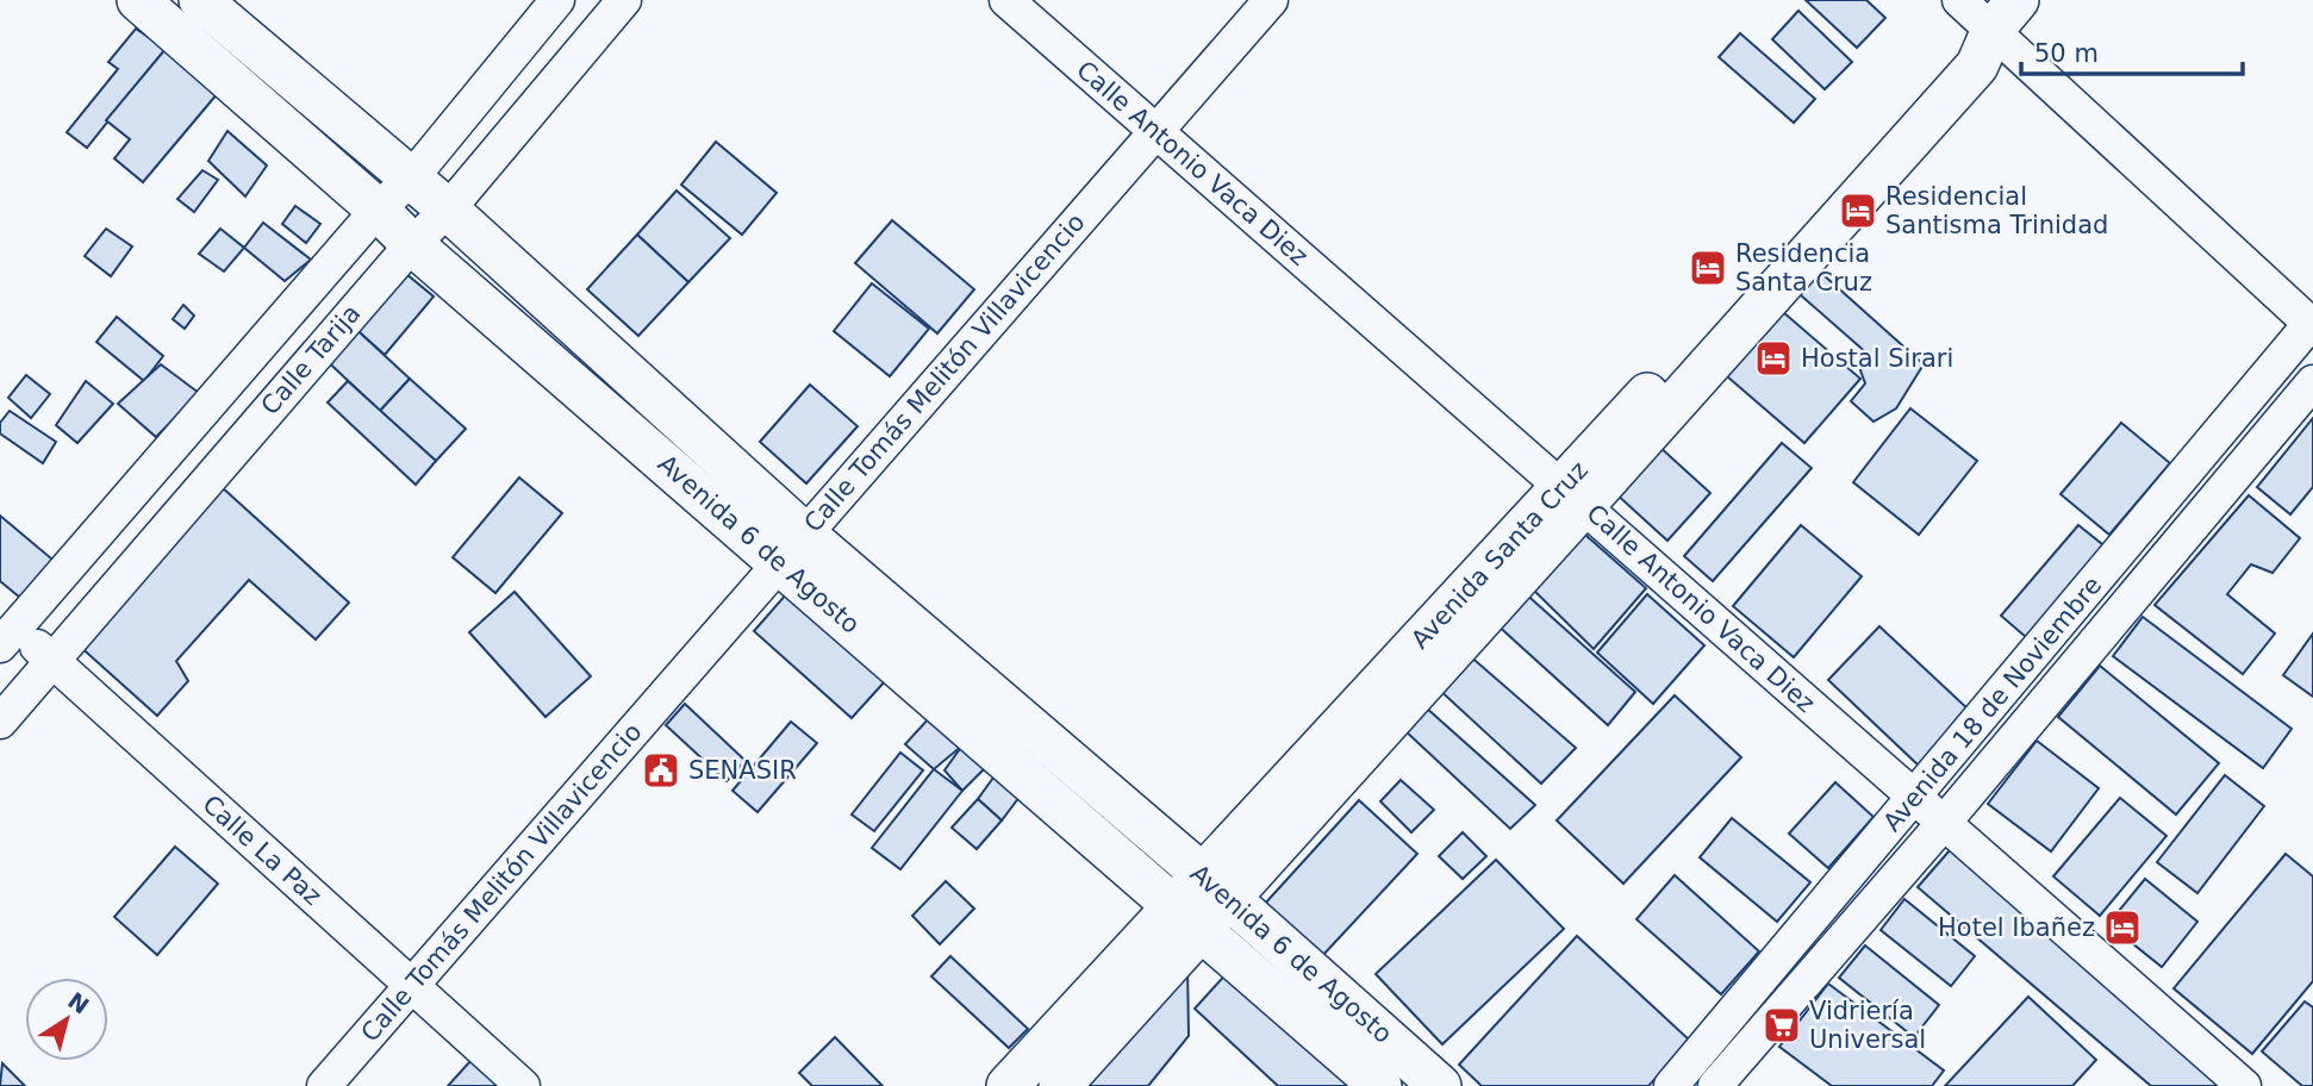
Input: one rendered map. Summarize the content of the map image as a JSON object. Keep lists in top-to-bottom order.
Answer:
{
  "streets": {
    "main road": ["Avenida 6 de Agosto", "Avenida Santa Cruz"],
    "street": [
      "Calle Antonio Vaca Diez",
      "Calle Tarija",
      "Calle Tomás Melitón Villavicencio",
      "Avenida 18 de Noviembre",
      "Calle La Paz"
    ]
  },
  "crossings": [
    ["Calle Antonio Vaca Diez", "Calle Tomás Melitón Villavicencio"],
    ["Calle Antonio Vaca Diez", "Avenida Santa Cruz"],
    ["Calle Antonio Vaca Diez", "Avenida 18 de Noviembre"],
    ["Calle Tarija", "Avenida 6 de Agosto"],
    ["Calle Tarija", "Calle La Paz"],
    ["Calle Tomás Melitón Villavicencio", "Avenida 6 de Agosto"],
    ["Calle Tomás Melitón Villavicencio", "Calle La Paz"],
    ["Avenida 6 de Agosto", "Avenida Santa Cruz"]
  ],
  "places": {
    "hotel": [
      "Residencial Santisma Trinidad",
      "Residencia Santa Cruz",
      "Hostal Sirari",
      "Hotel Ibañez"
    ],
    "public building": ["SENASIR"],
    "supermarket": ["Vidriería Universal"]
  },
  "scale_bar": "50 m",
  "north": "top right"
}
